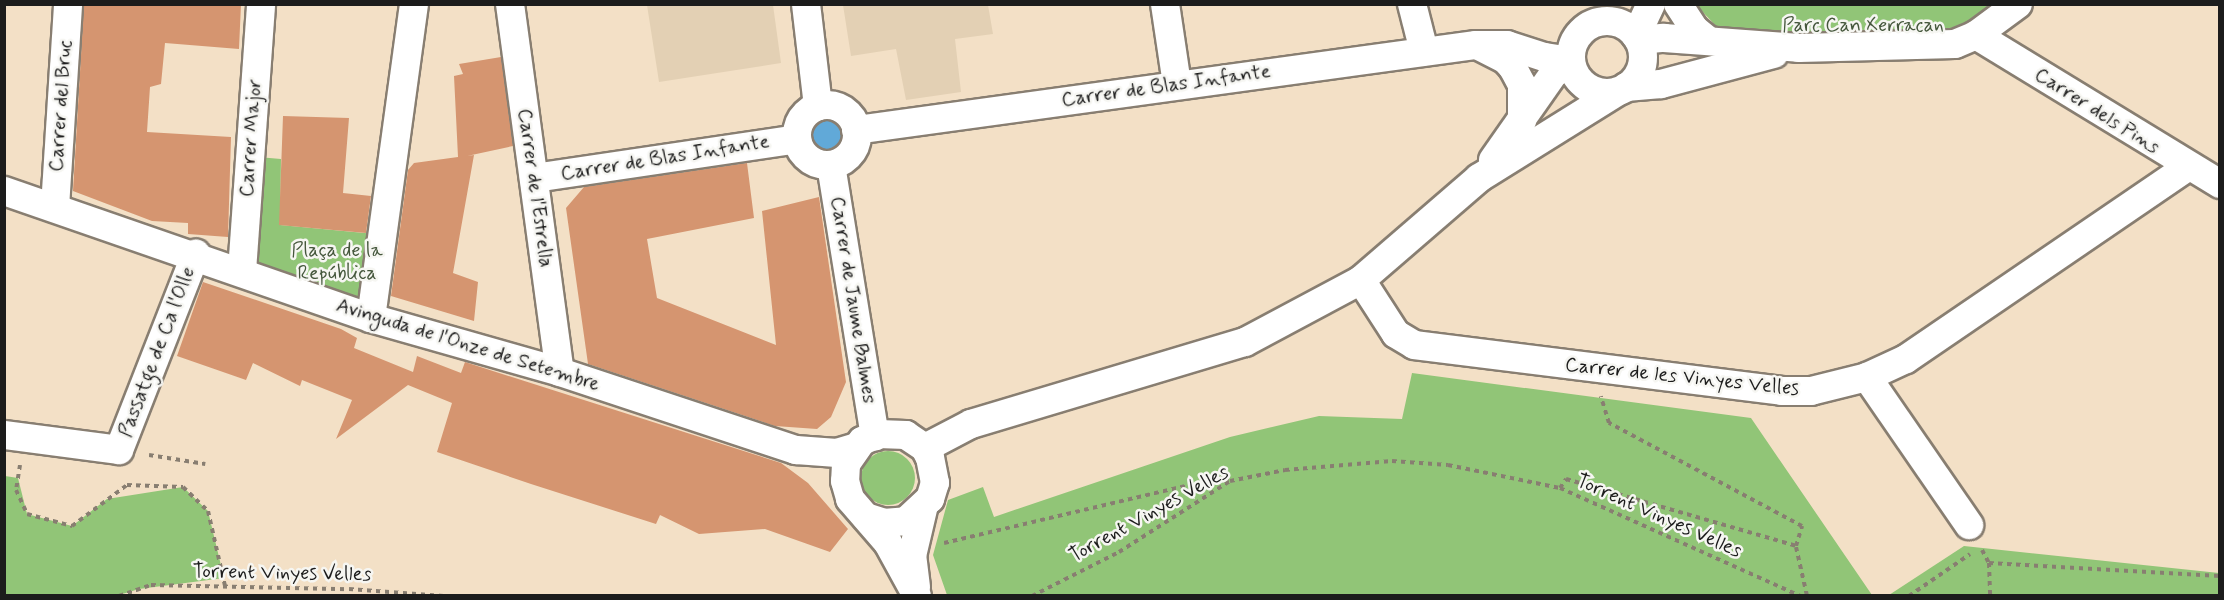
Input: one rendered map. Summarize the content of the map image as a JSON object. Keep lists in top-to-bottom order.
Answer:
{
  "streets": {
    "street": [
      "Carrer de Blas Infante",
      "Carrer del Bruc",
      "Carrer dels Pins",
      "Carrer Major",
      "Carrer de l'Estrella",
      "Carrer de Jaume Balmes",
      "Avinguda de l'Onze de Setembre",
      "Passatge de Ca l'Olle",
      "Carrer de les Vinyes Velles"
    ],
    "path": ["Torrent Vinyes Velles"]
  },
  "crossings": [
    ["Carrer de Blas Infante", "Carrer de l'Estrella"],
    ["Carrer de Blas Infante", "Carrer de Jaume Balmes"],
    ["Carrer del Bruc", "Avinguda de l'Onze de Setembre"],
    ["Carrer dels Pins", "Carrer de les Vinyes Velles"],
    ["Carrer Major", "Avinguda de l'Onze de Setembre"],
    ["Carrer de l'Estrella", "Avinguda de l'Onze de Setembre"],
    ["Avinguda de l'Onze de Setembre", "Passatge de Ca l'Olle"]
  ],
  "parks": ["Parc Can Xerracan", "Plaça de la República"]
}
